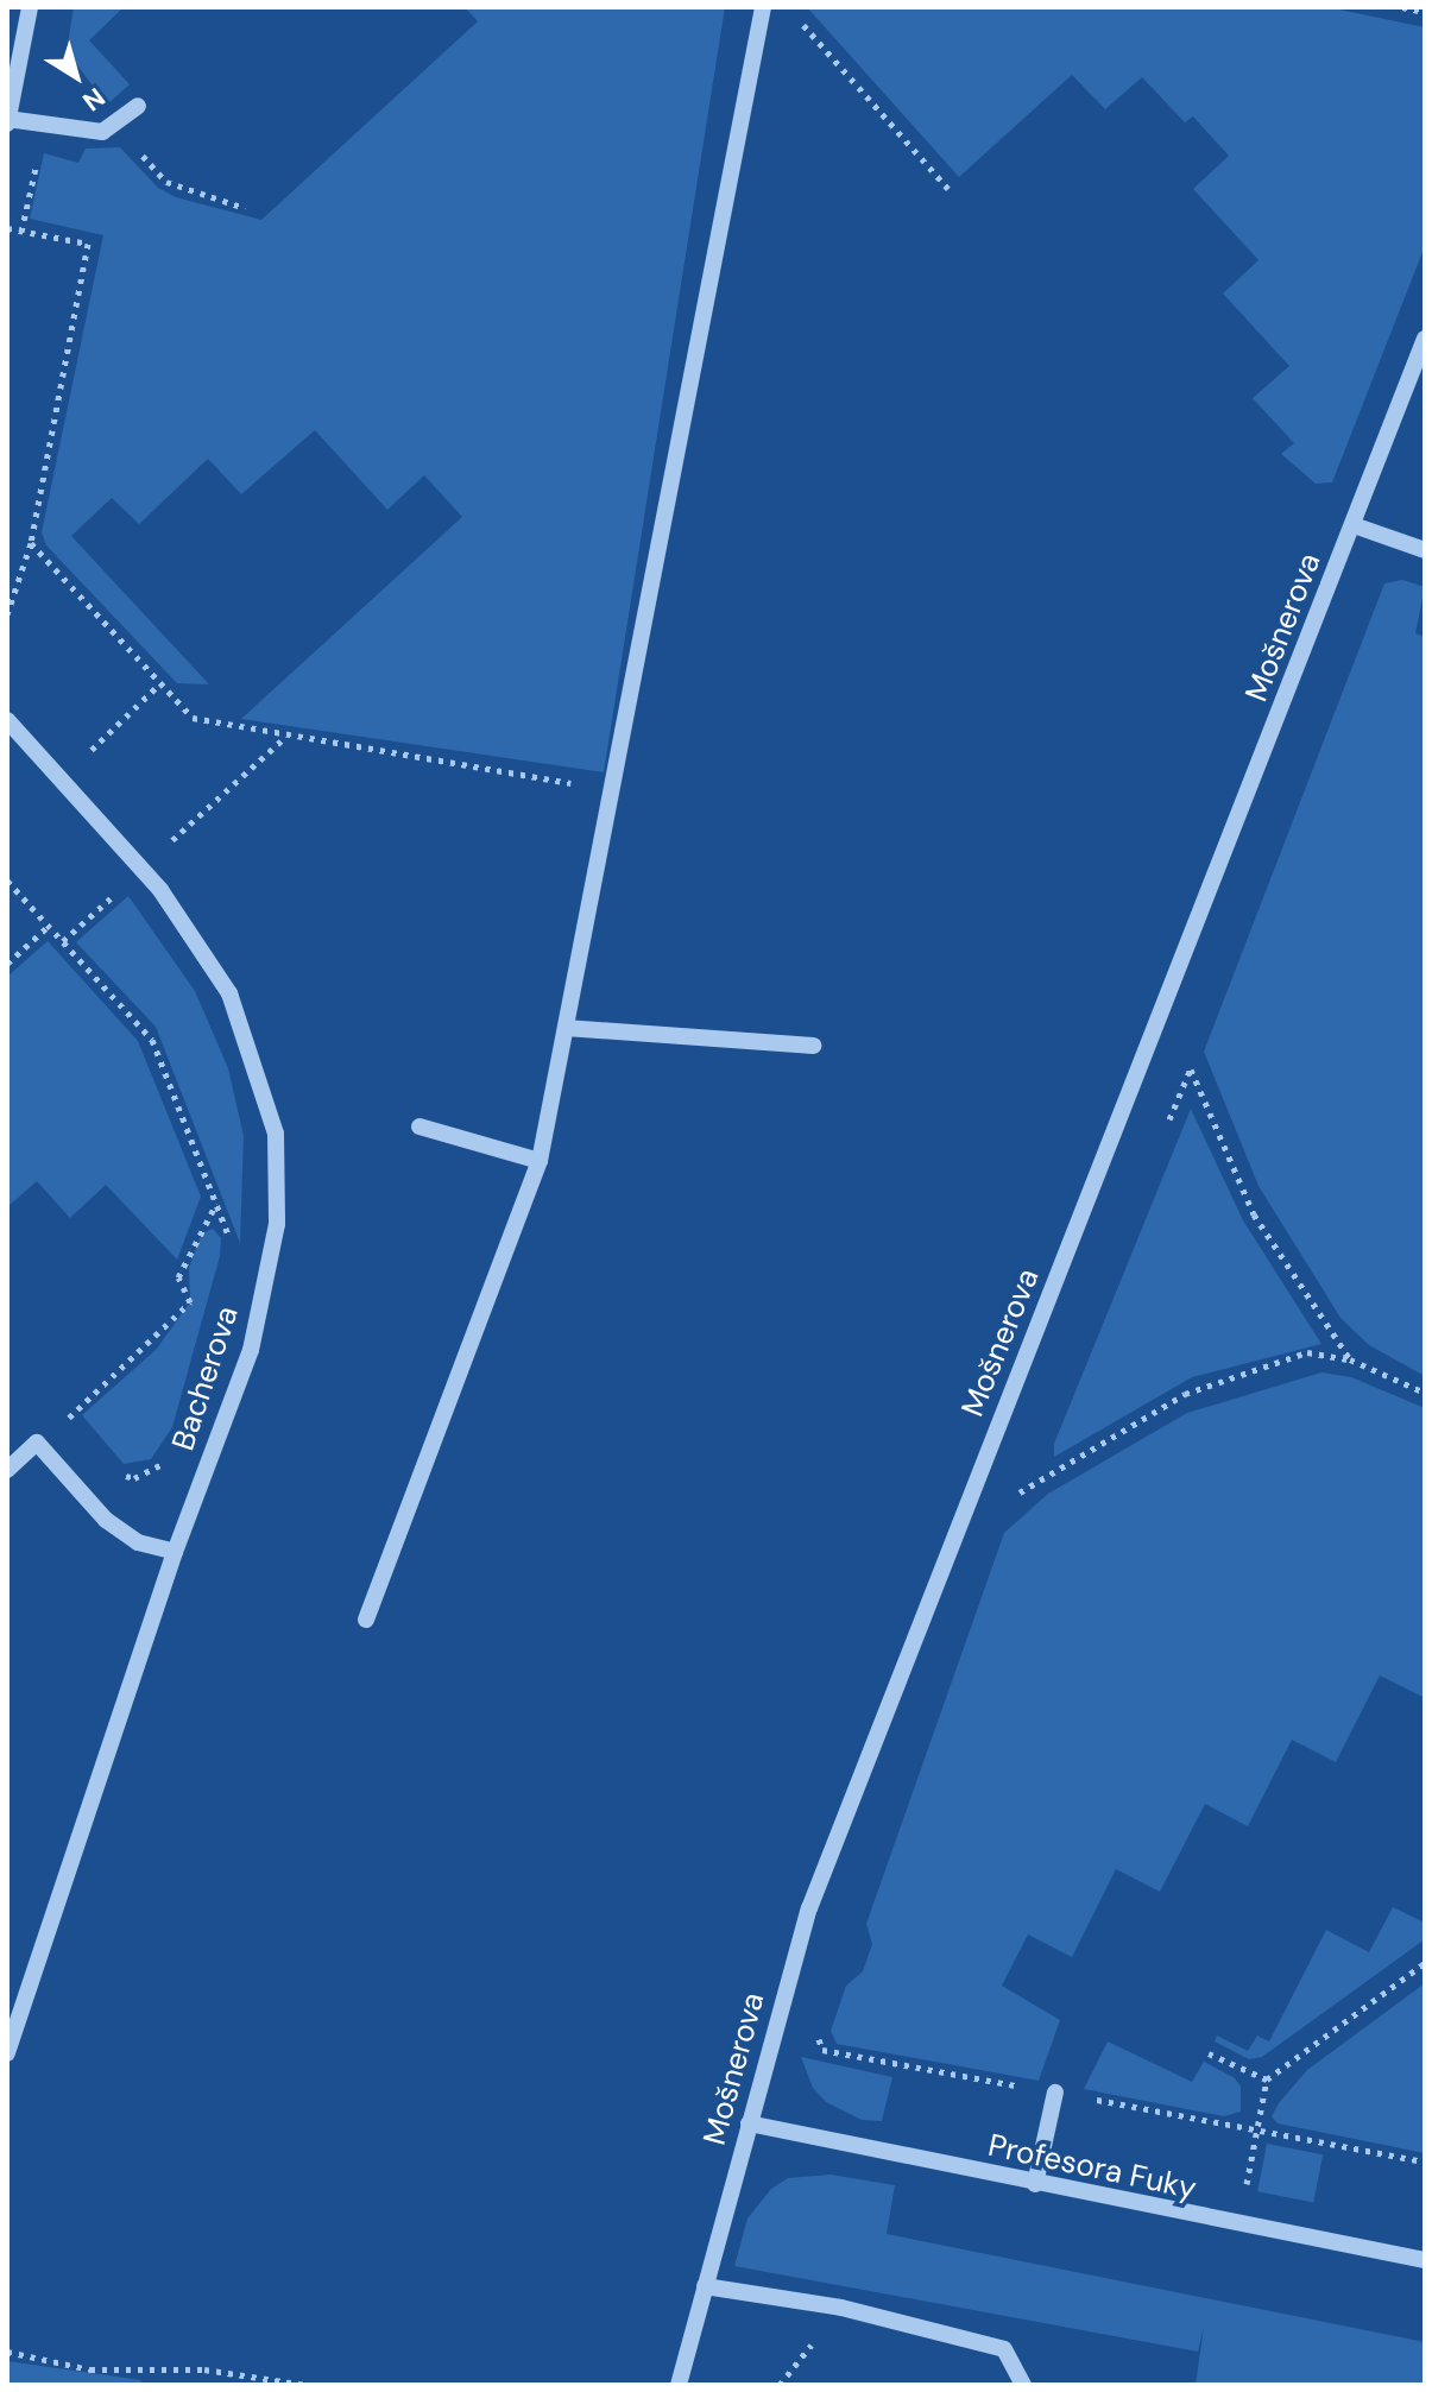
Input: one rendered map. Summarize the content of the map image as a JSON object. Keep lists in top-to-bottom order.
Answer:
{
  "streets": {
    "street": ["Mošnerova", "Bacherova", "Profesora Fuky"]
  },
  "crossings": [
    ["Mošnerova", "Profesora Fuky"]
  ],
  "north": "bottom right"
}
